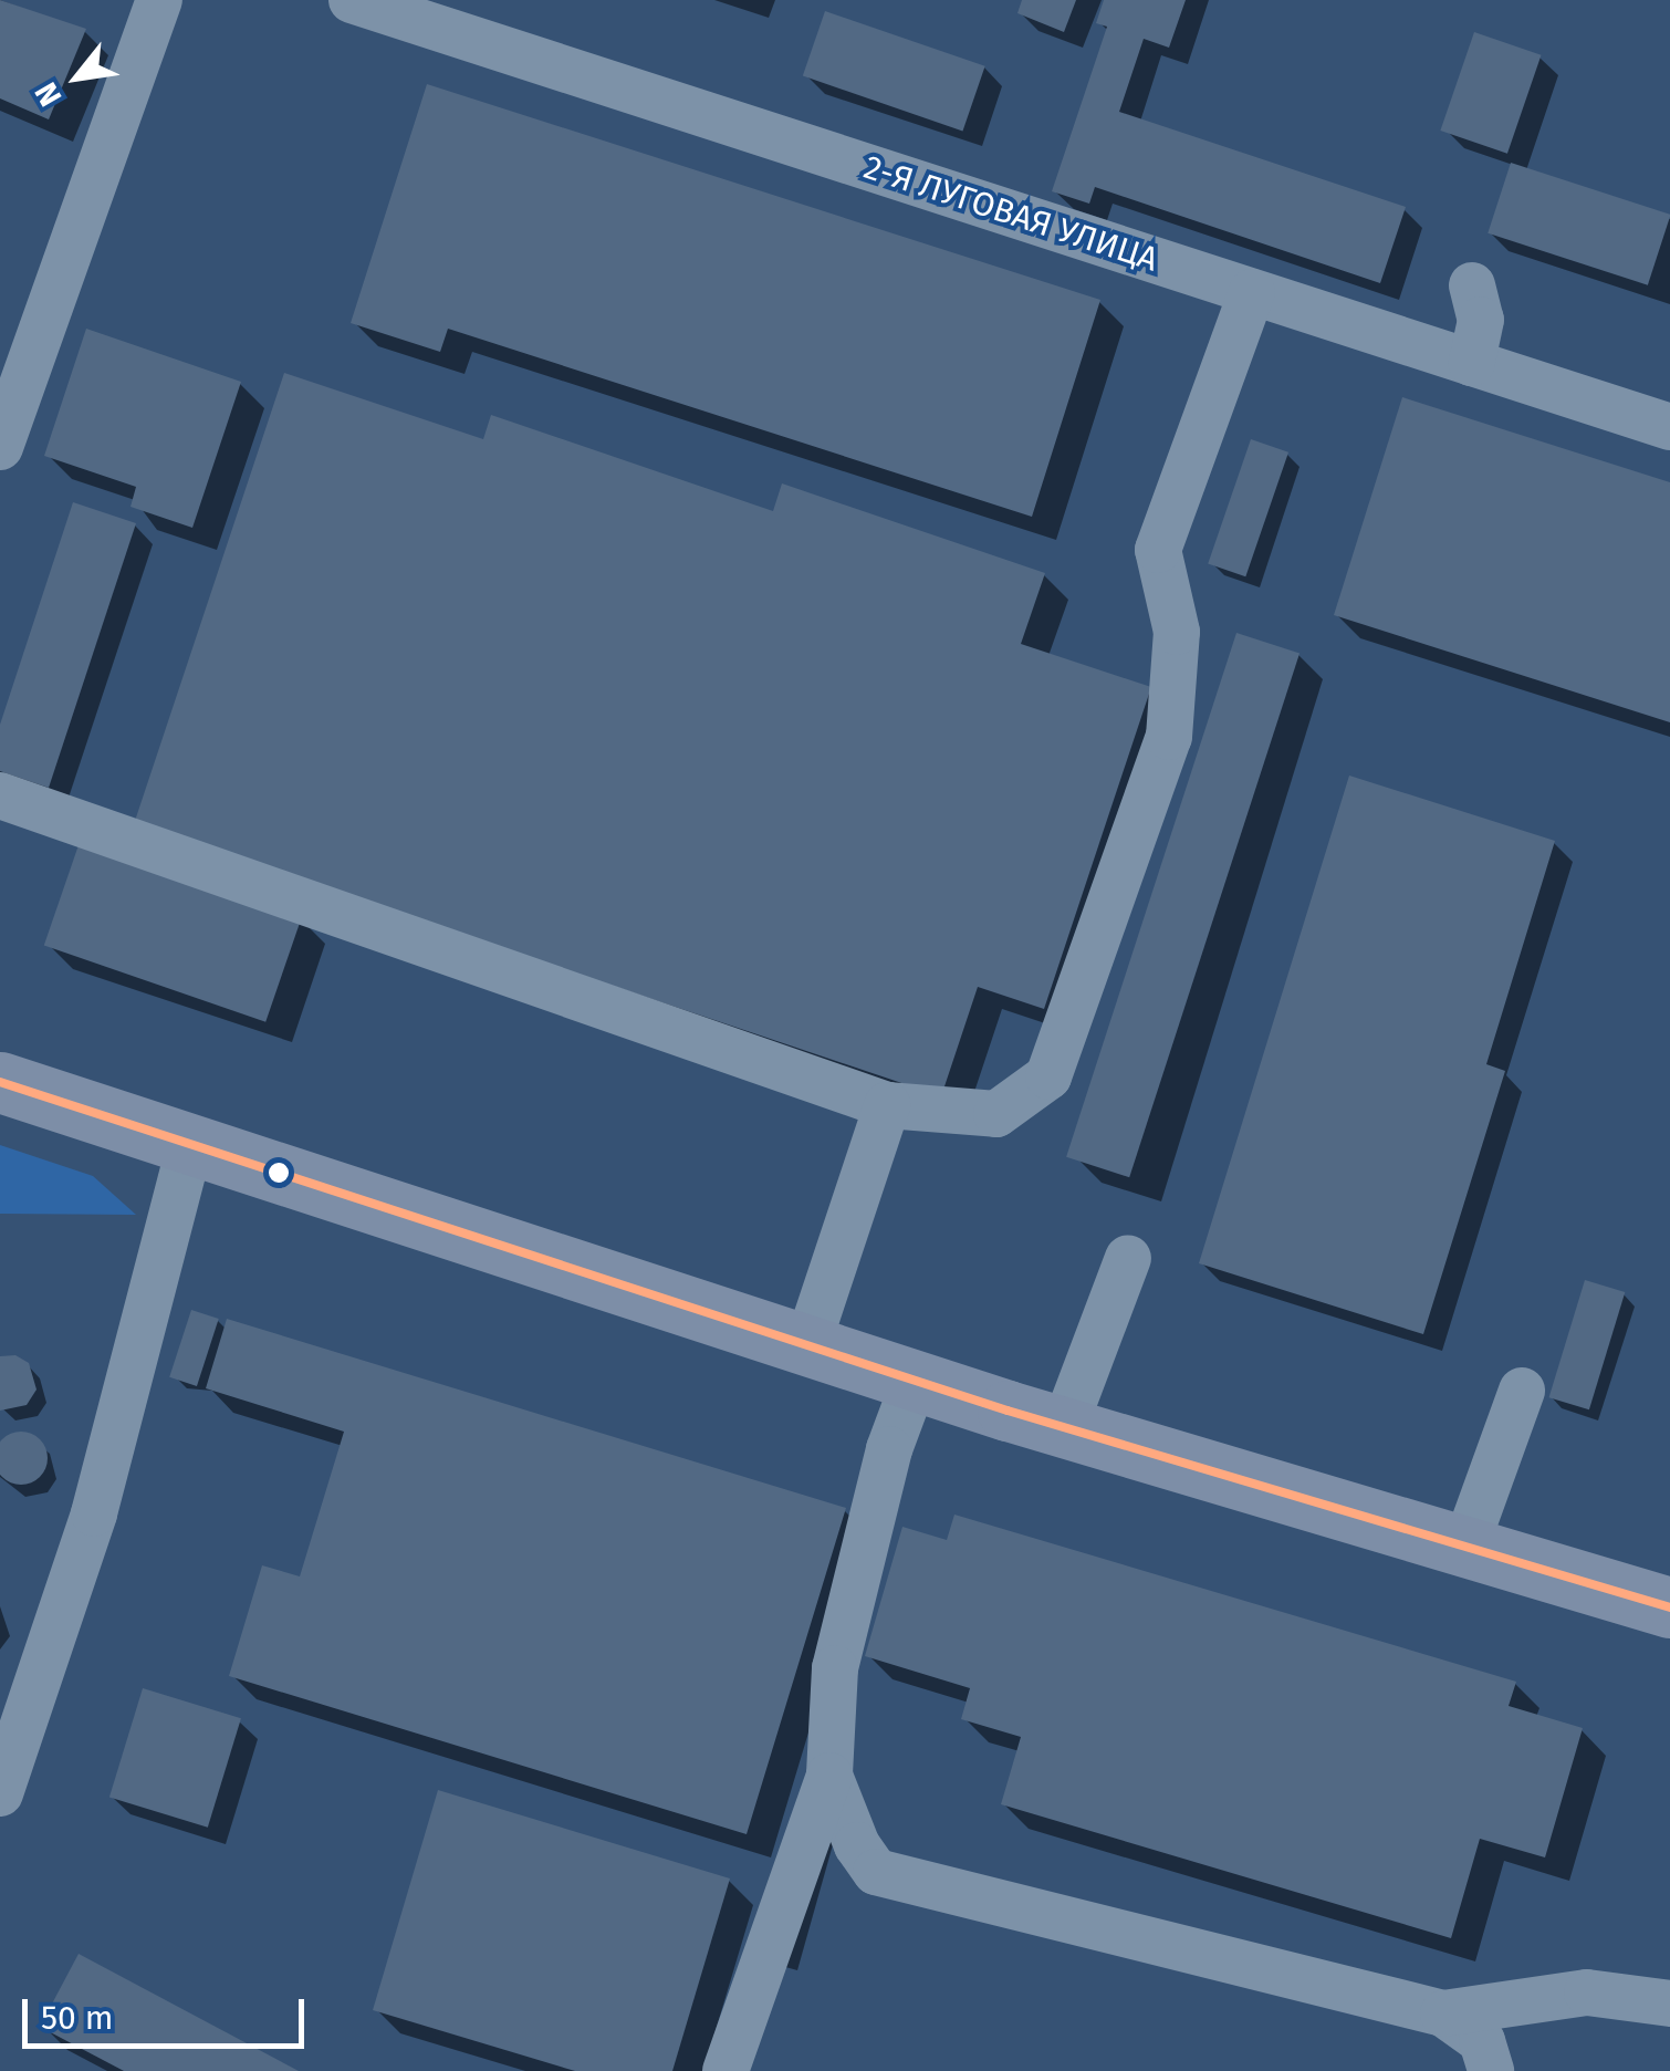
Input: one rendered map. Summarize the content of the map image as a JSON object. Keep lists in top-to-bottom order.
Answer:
{
  "streets": {
    "street": ["2-Я ЛУГОВАЯ УЛИЦА"]
  },
  "scale_bar": "50 m",
  "north": "bottom left"
}
